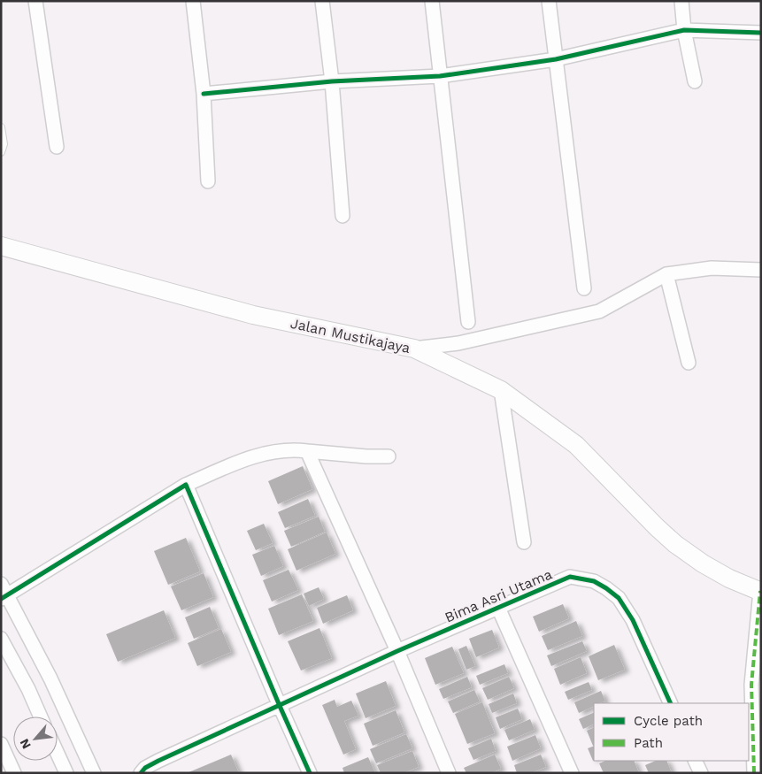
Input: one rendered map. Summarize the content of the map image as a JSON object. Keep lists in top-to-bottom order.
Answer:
{
  "streets": {
    "main road": ["Jalan Mustikajaya"],
    "street": ["Bima Asri Utama"]
  },
  "legend": ["Cycle path", "Path"],
  "north": "bottom left"
}
